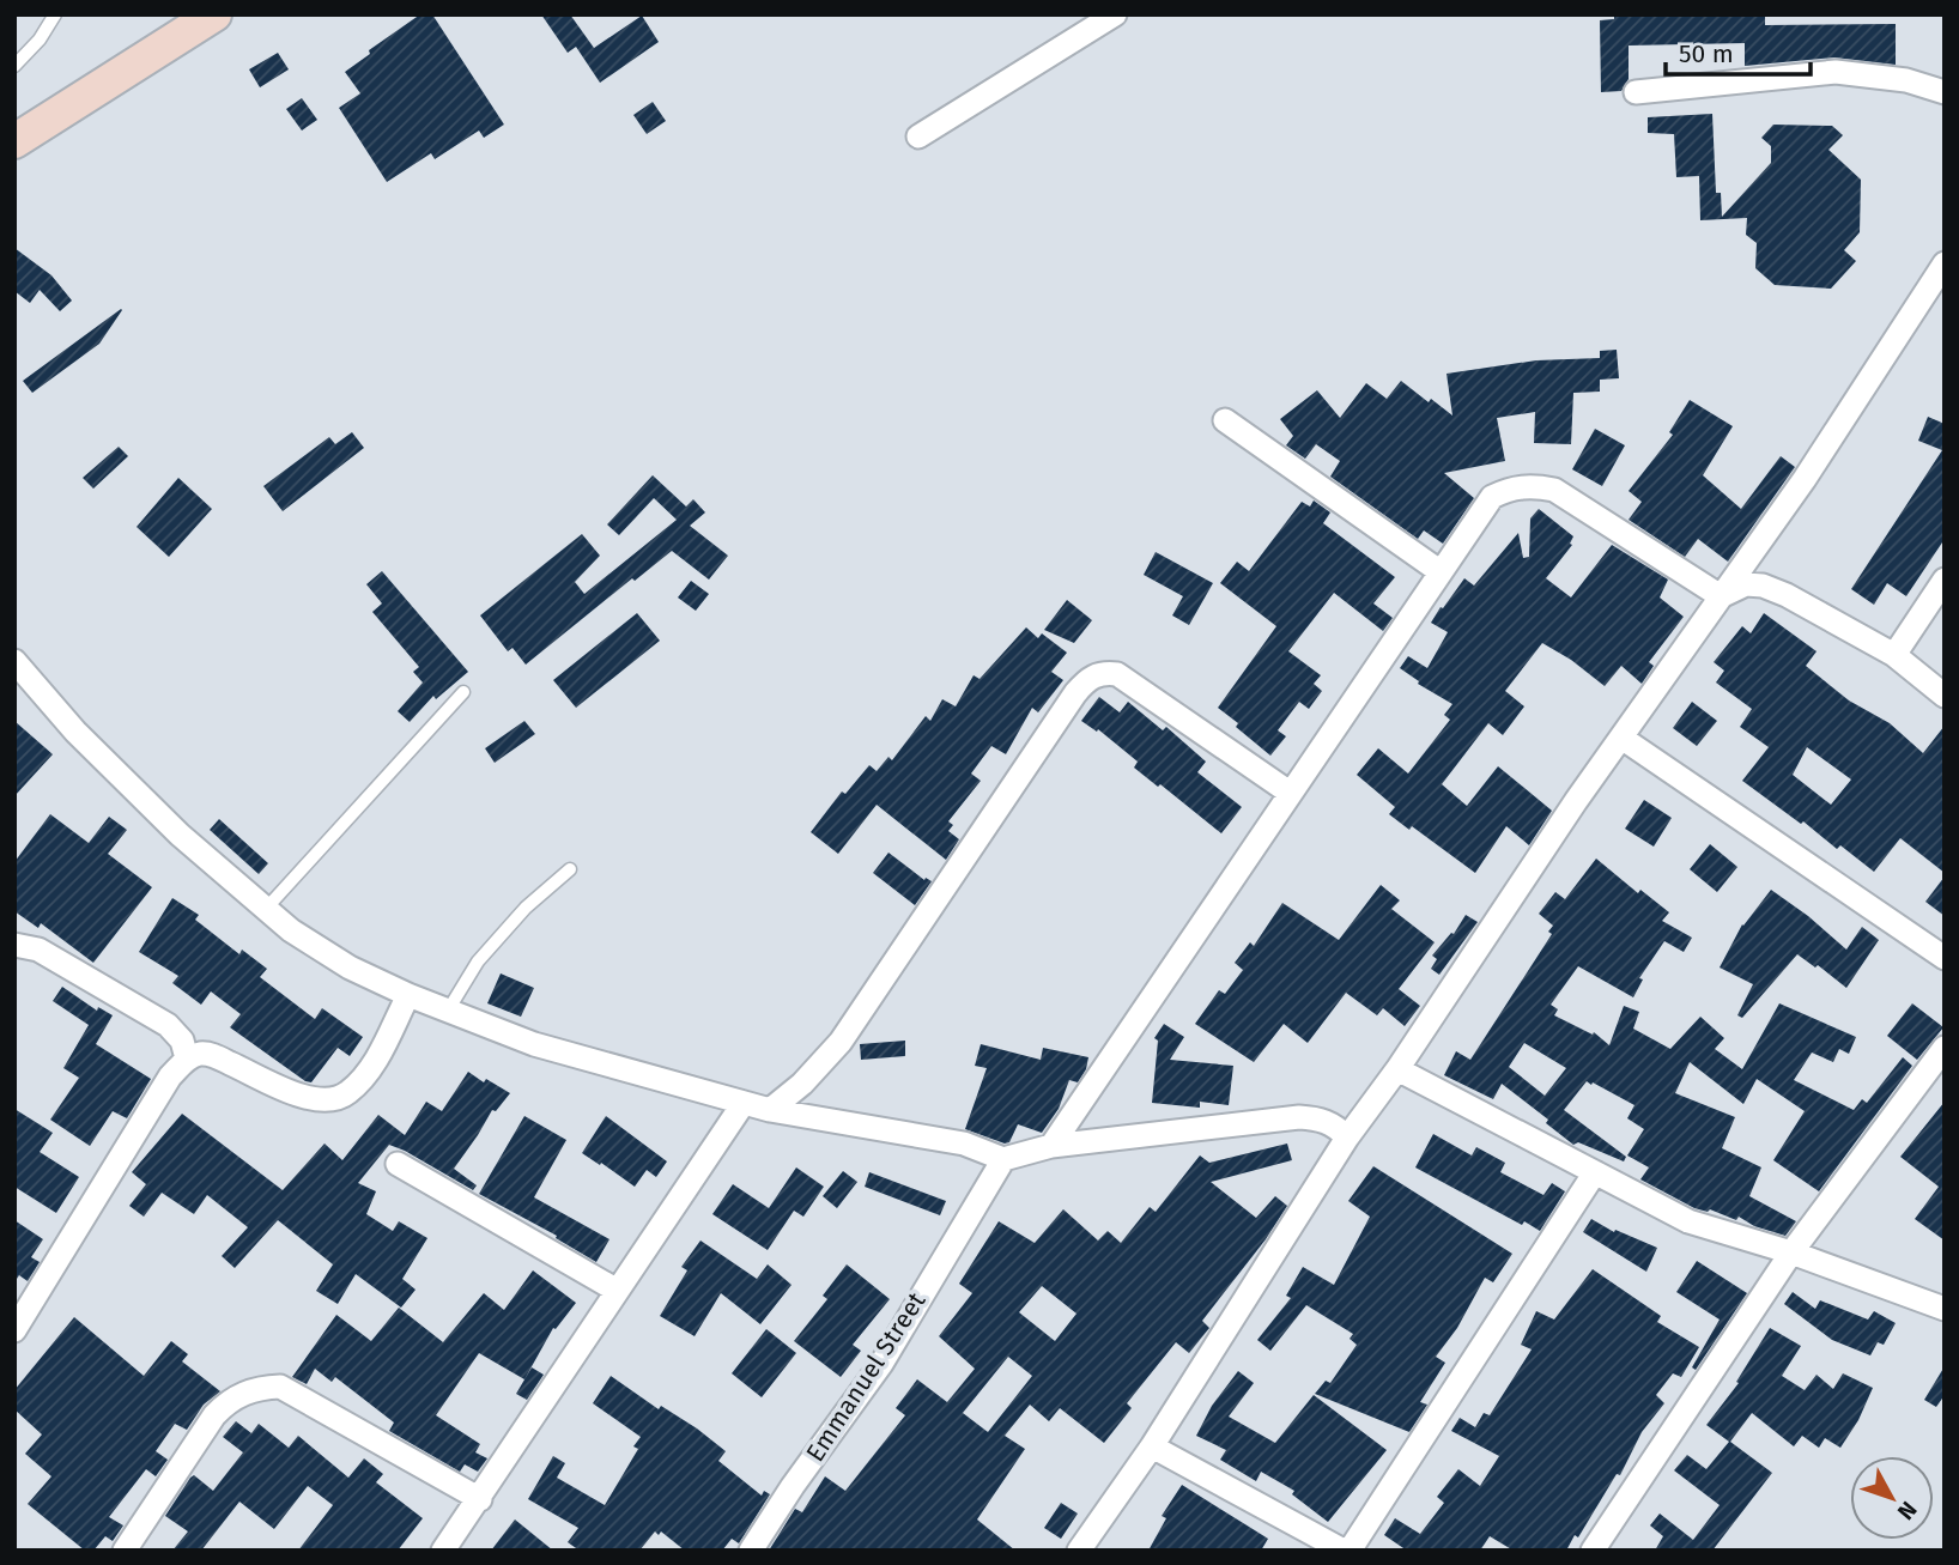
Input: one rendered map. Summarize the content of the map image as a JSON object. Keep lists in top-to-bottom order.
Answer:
{
  "streets": {
    "street": ["Emmanuel Street"]
  },
  "scale_bar": "50 m",
  "north": "bottom right"
}
